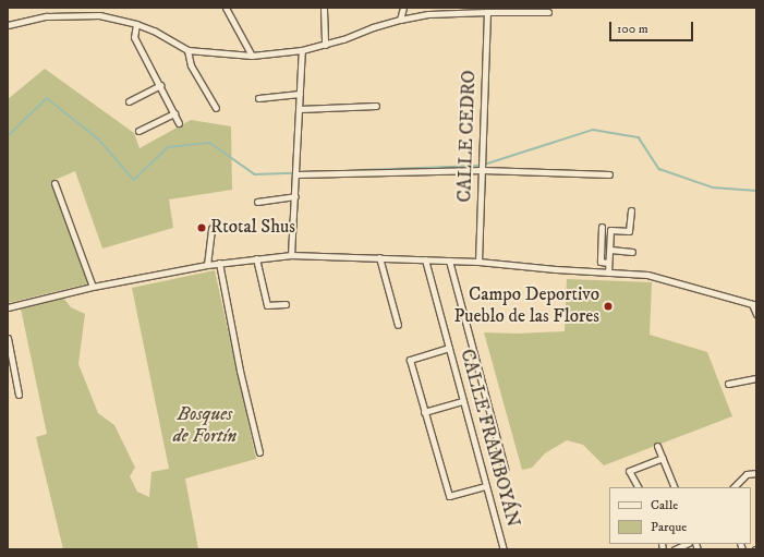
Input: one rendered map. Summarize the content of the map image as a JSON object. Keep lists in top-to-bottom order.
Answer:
{
  "streets": {
    "street": ["CALLE CEDRO", "CALLE FRAMBOYÁN"]
  },
  "parks": ["Bosques de Fortín"],
  "places": ["Rtotal Shus", "Campo Deportivo Pueblo de las Flores"],
  "legend": ["Calle", "Parque"],
  "scale_bar": "100 m"
}
